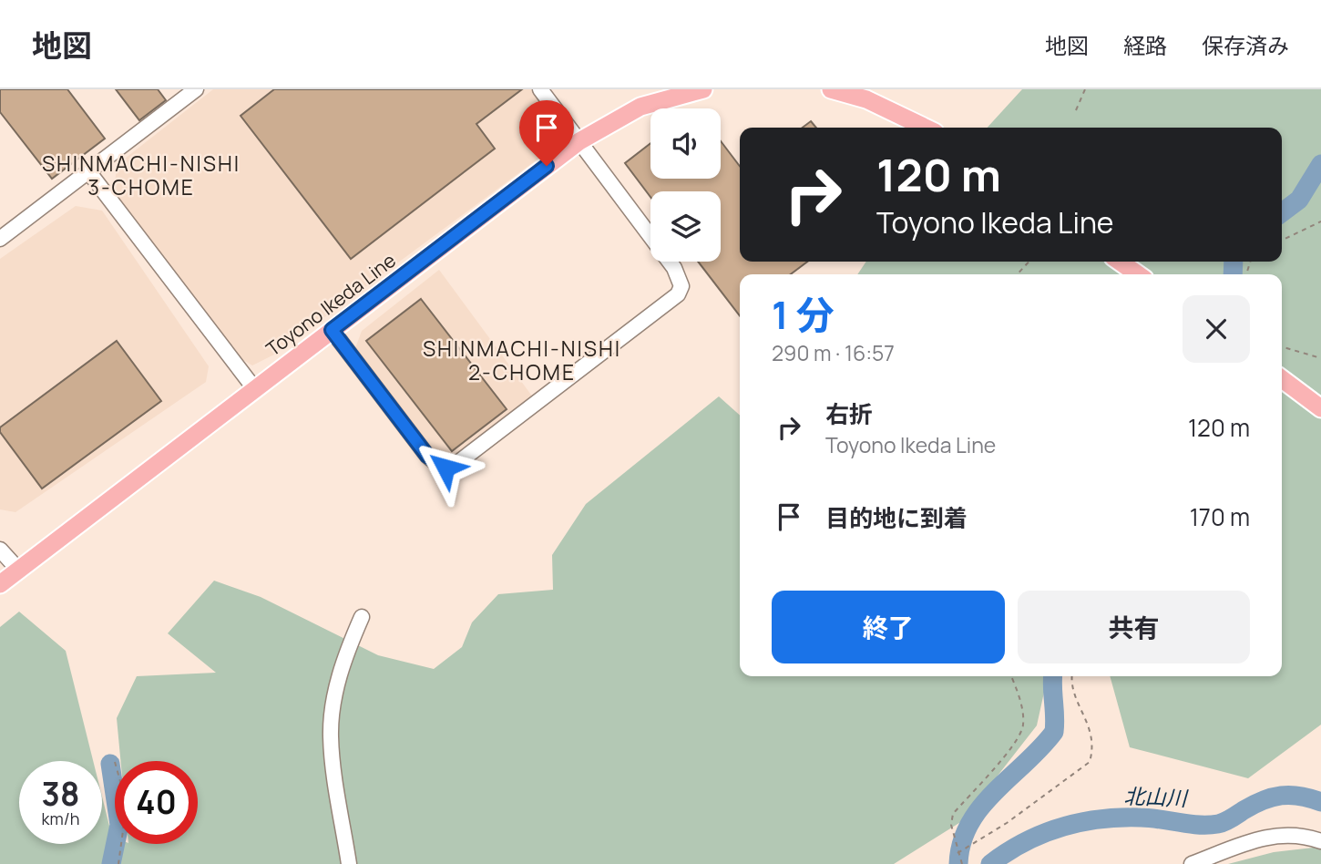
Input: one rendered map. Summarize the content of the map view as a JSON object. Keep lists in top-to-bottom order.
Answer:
{
  "streets": {
    "main road": ["Toyono Ikeda Line"]
  },
  "districts": ["SHINMACHI-NISHI 3-CHOME", "SHINMACHI-NISHI 2-CHOME"],
  "water": ["北山川"],
  "page": {
    "header": "地図",
    "nav": ["地図", "経路", "保存済み"],
    "turn": ["120 m", "Toyono Ikeda Line"],
    "heading": ["1 分", "290 m · 16:57"],
    "list": [
      {
        "name": "右折",
        "note": "Toyono Ikeda Line",
        "value": "120 m"
      },
      {
        "name": "目的地に到着",
        "value": "170 m"
      }
    ],
    "buttons": ["終了", "共有"],
    "speed": "38 km/h",
    "limit": "40"
  }
}
